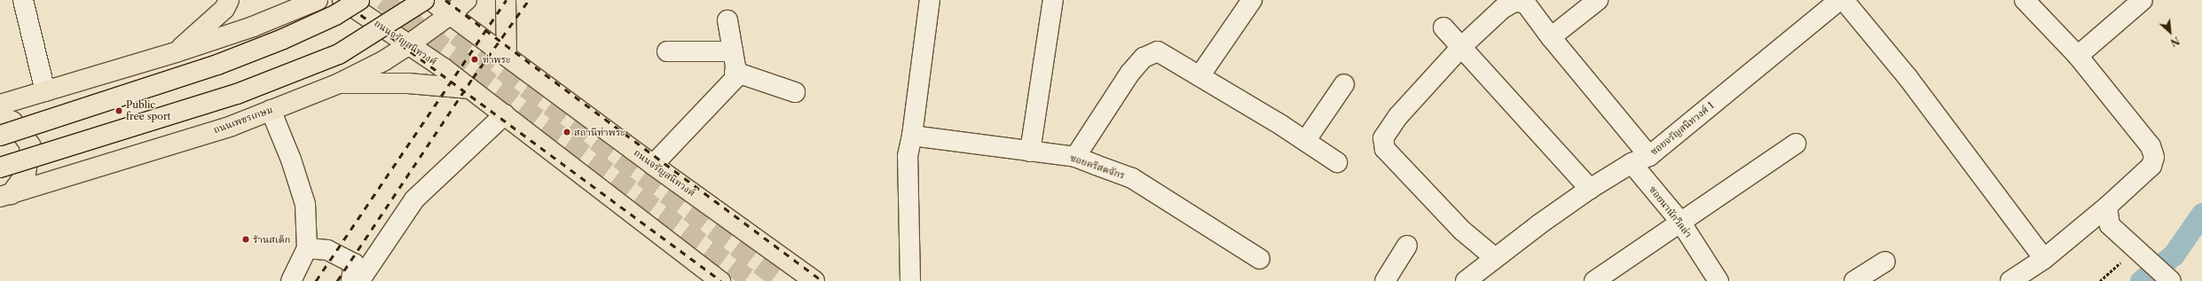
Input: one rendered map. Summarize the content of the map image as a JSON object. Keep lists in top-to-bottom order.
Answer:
{
  "streets": {
    "main road": ["ถนนจรัญสนิทวงศ์", "ถนนเพชรเกษม"],
    "street": ["ซอยจรัญสนิทวงศ์ 1", "ซอยคริสตจักร", "ซอยนานักวิลล่า"]
  },
  "crossings": [
    ["ถนนจรัญสนิทวงศ์", "ถนนเพชรเกษม"],
    ["ซอยจรัญสนิทวงศ์ 1", "ซอยนานักวิลล่า"]
  ],
  "places": [
    "ท่าพระ",
    "Public free sport",
    "สถานีท่าพระ",
    "ร้านสเต็ก"
  ],
  "north": "bottom right"
}
